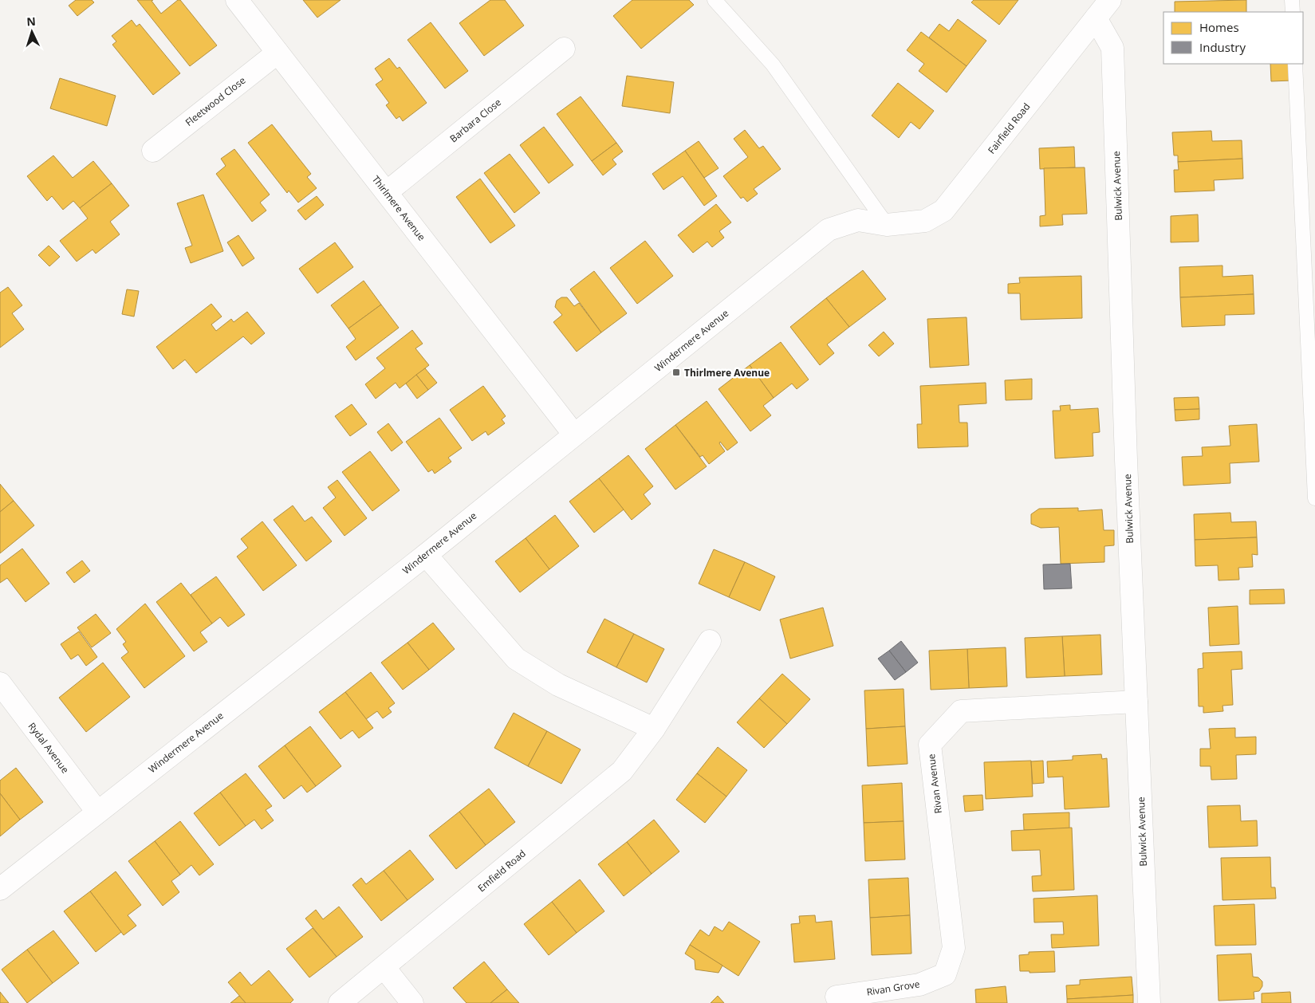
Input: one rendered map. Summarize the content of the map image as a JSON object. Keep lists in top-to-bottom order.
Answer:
{
  "streets": {
    "street": [
      "Fleetwood Close",
      "Barbara Close",
      "Fairfield Road",
      "Bulwick Avenue",
      "Thirlmere Avenue",
      "Windermere Avenue",
      "Rydal Avenue",
      "Rivan Avenue",
      "Emfield Road",
      "Rivan Grove"
    ]
  },
  "crossings": [
    ["Fleetwood Close", "Thirlmere Avenue"],
    ["Barbara Close", "Thirlmere Avenue"],
    ["Fairfield Road", "Bulwick Avenue"],
    ["Fairfield Road", "Windermere Avenue"],
    ["Bulwick Avenue", "Rivan Avenue"],
    ["Thirlmere Avenue", "Windermere Avenue"],
    ["Windermere Avenue", "Rydal Avenue"],
    ["Rivan Avenue", "Rivan Grove"]
  ],
  "places": {
    "transit": ["Thirlmere Avenue"]
  },
  "legend": ["Homes", "Industry"],
  "north": "top"
}
